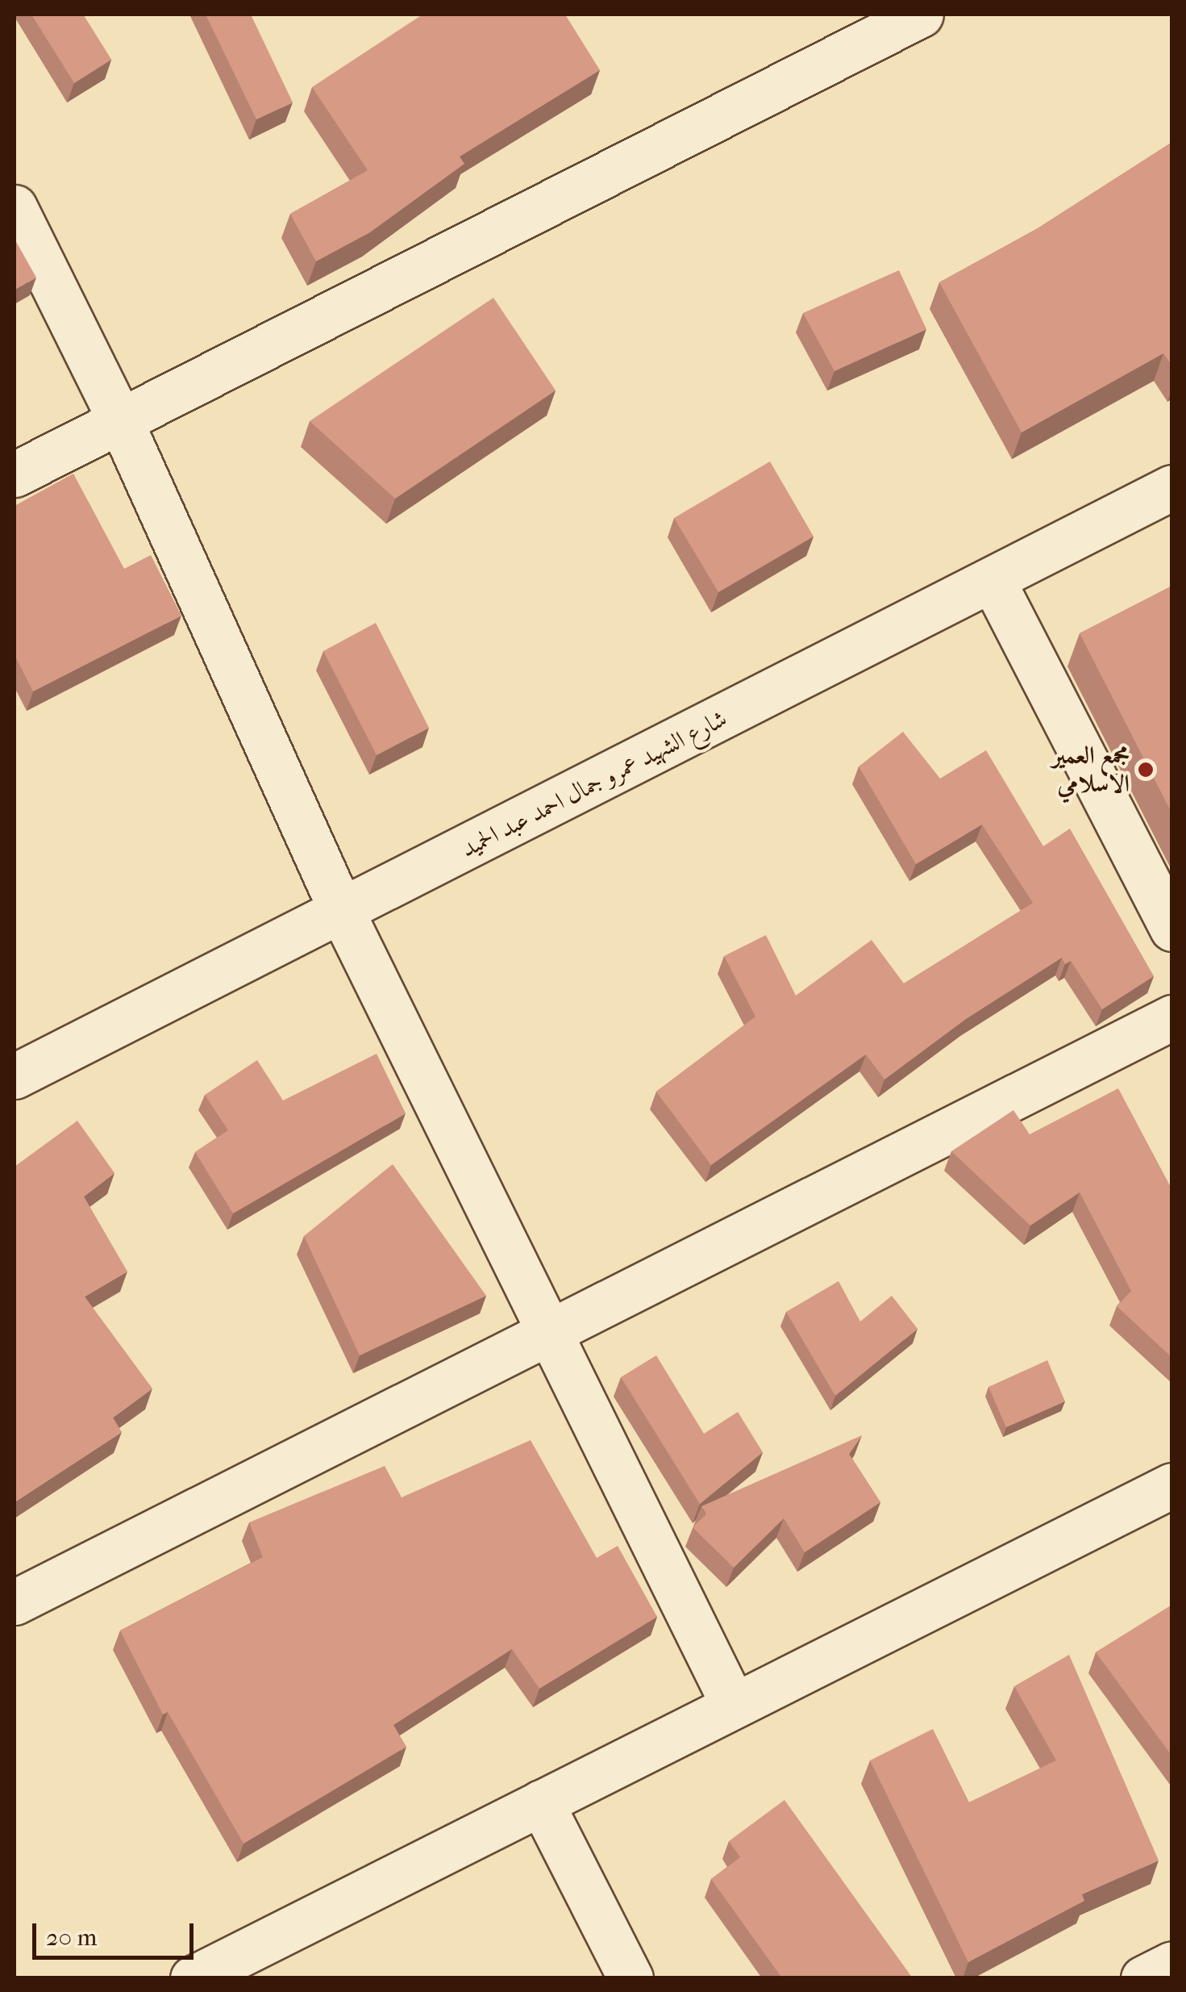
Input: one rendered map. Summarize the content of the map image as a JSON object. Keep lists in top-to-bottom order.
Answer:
{
  "streets": {
    "street": ["شارع الشهيد عمرو جمال احمد عبد الحميد"]
  },
  "places": ["مجمع العمير الاسلامي"],
  "scale_bar": "20 m"
}
